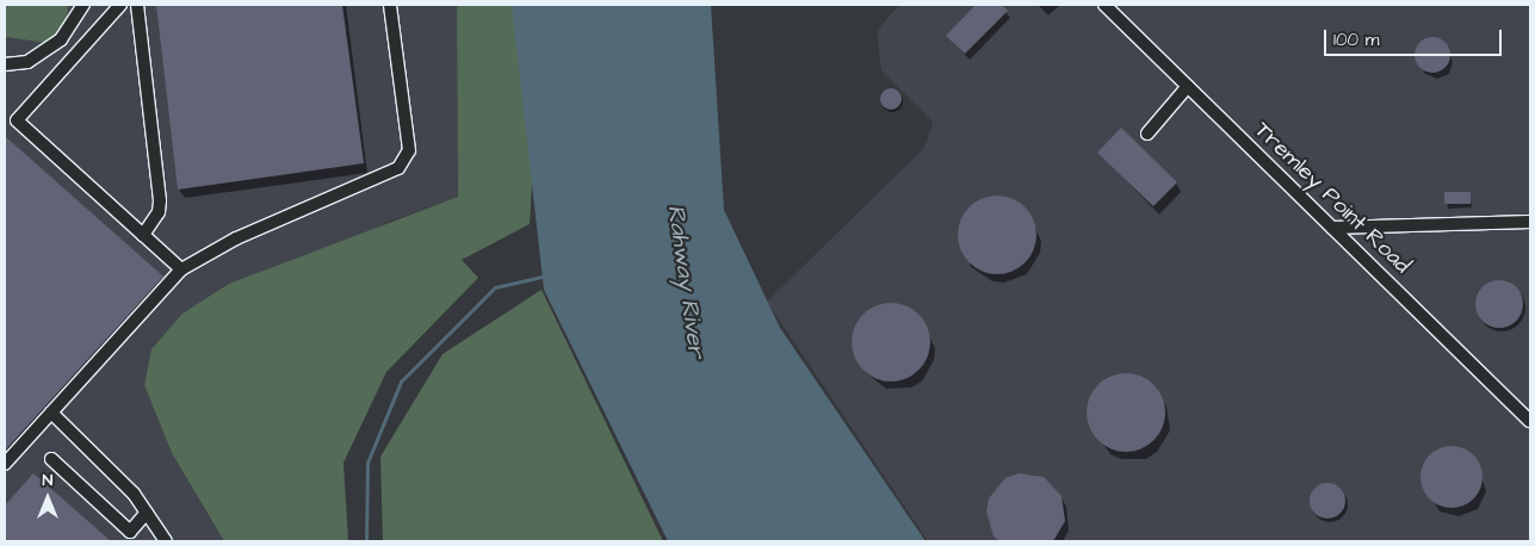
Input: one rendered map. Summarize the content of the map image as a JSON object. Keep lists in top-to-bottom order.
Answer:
{
  "streets": {
    "street": ["Tremley Point Road"]
  },
  "water": ["Rahway River"],
  "scale_bar": "100 m",
  "north": "top"
}
